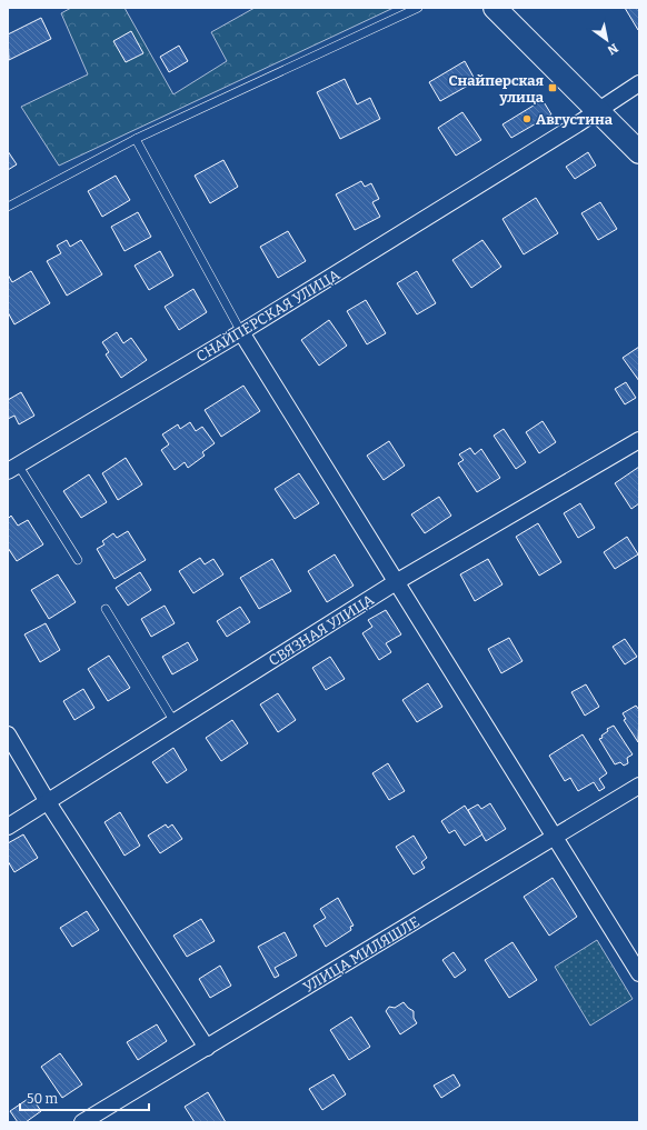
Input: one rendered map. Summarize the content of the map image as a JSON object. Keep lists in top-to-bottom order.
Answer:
{
  "streets": {
    "street": ["СНАЙПЕРСКАЯ УЛИЦА", "СВЯЗНАЯ УЛИЦА", "УЛИЦА МИЛЯШЛЕ"]
  },
  "places": {
    "transit": ["Снайперская улица"],
    "other": ["Августина"]
  },
  "scale_bar": "50 m",
  "north": "bottom right"
}
